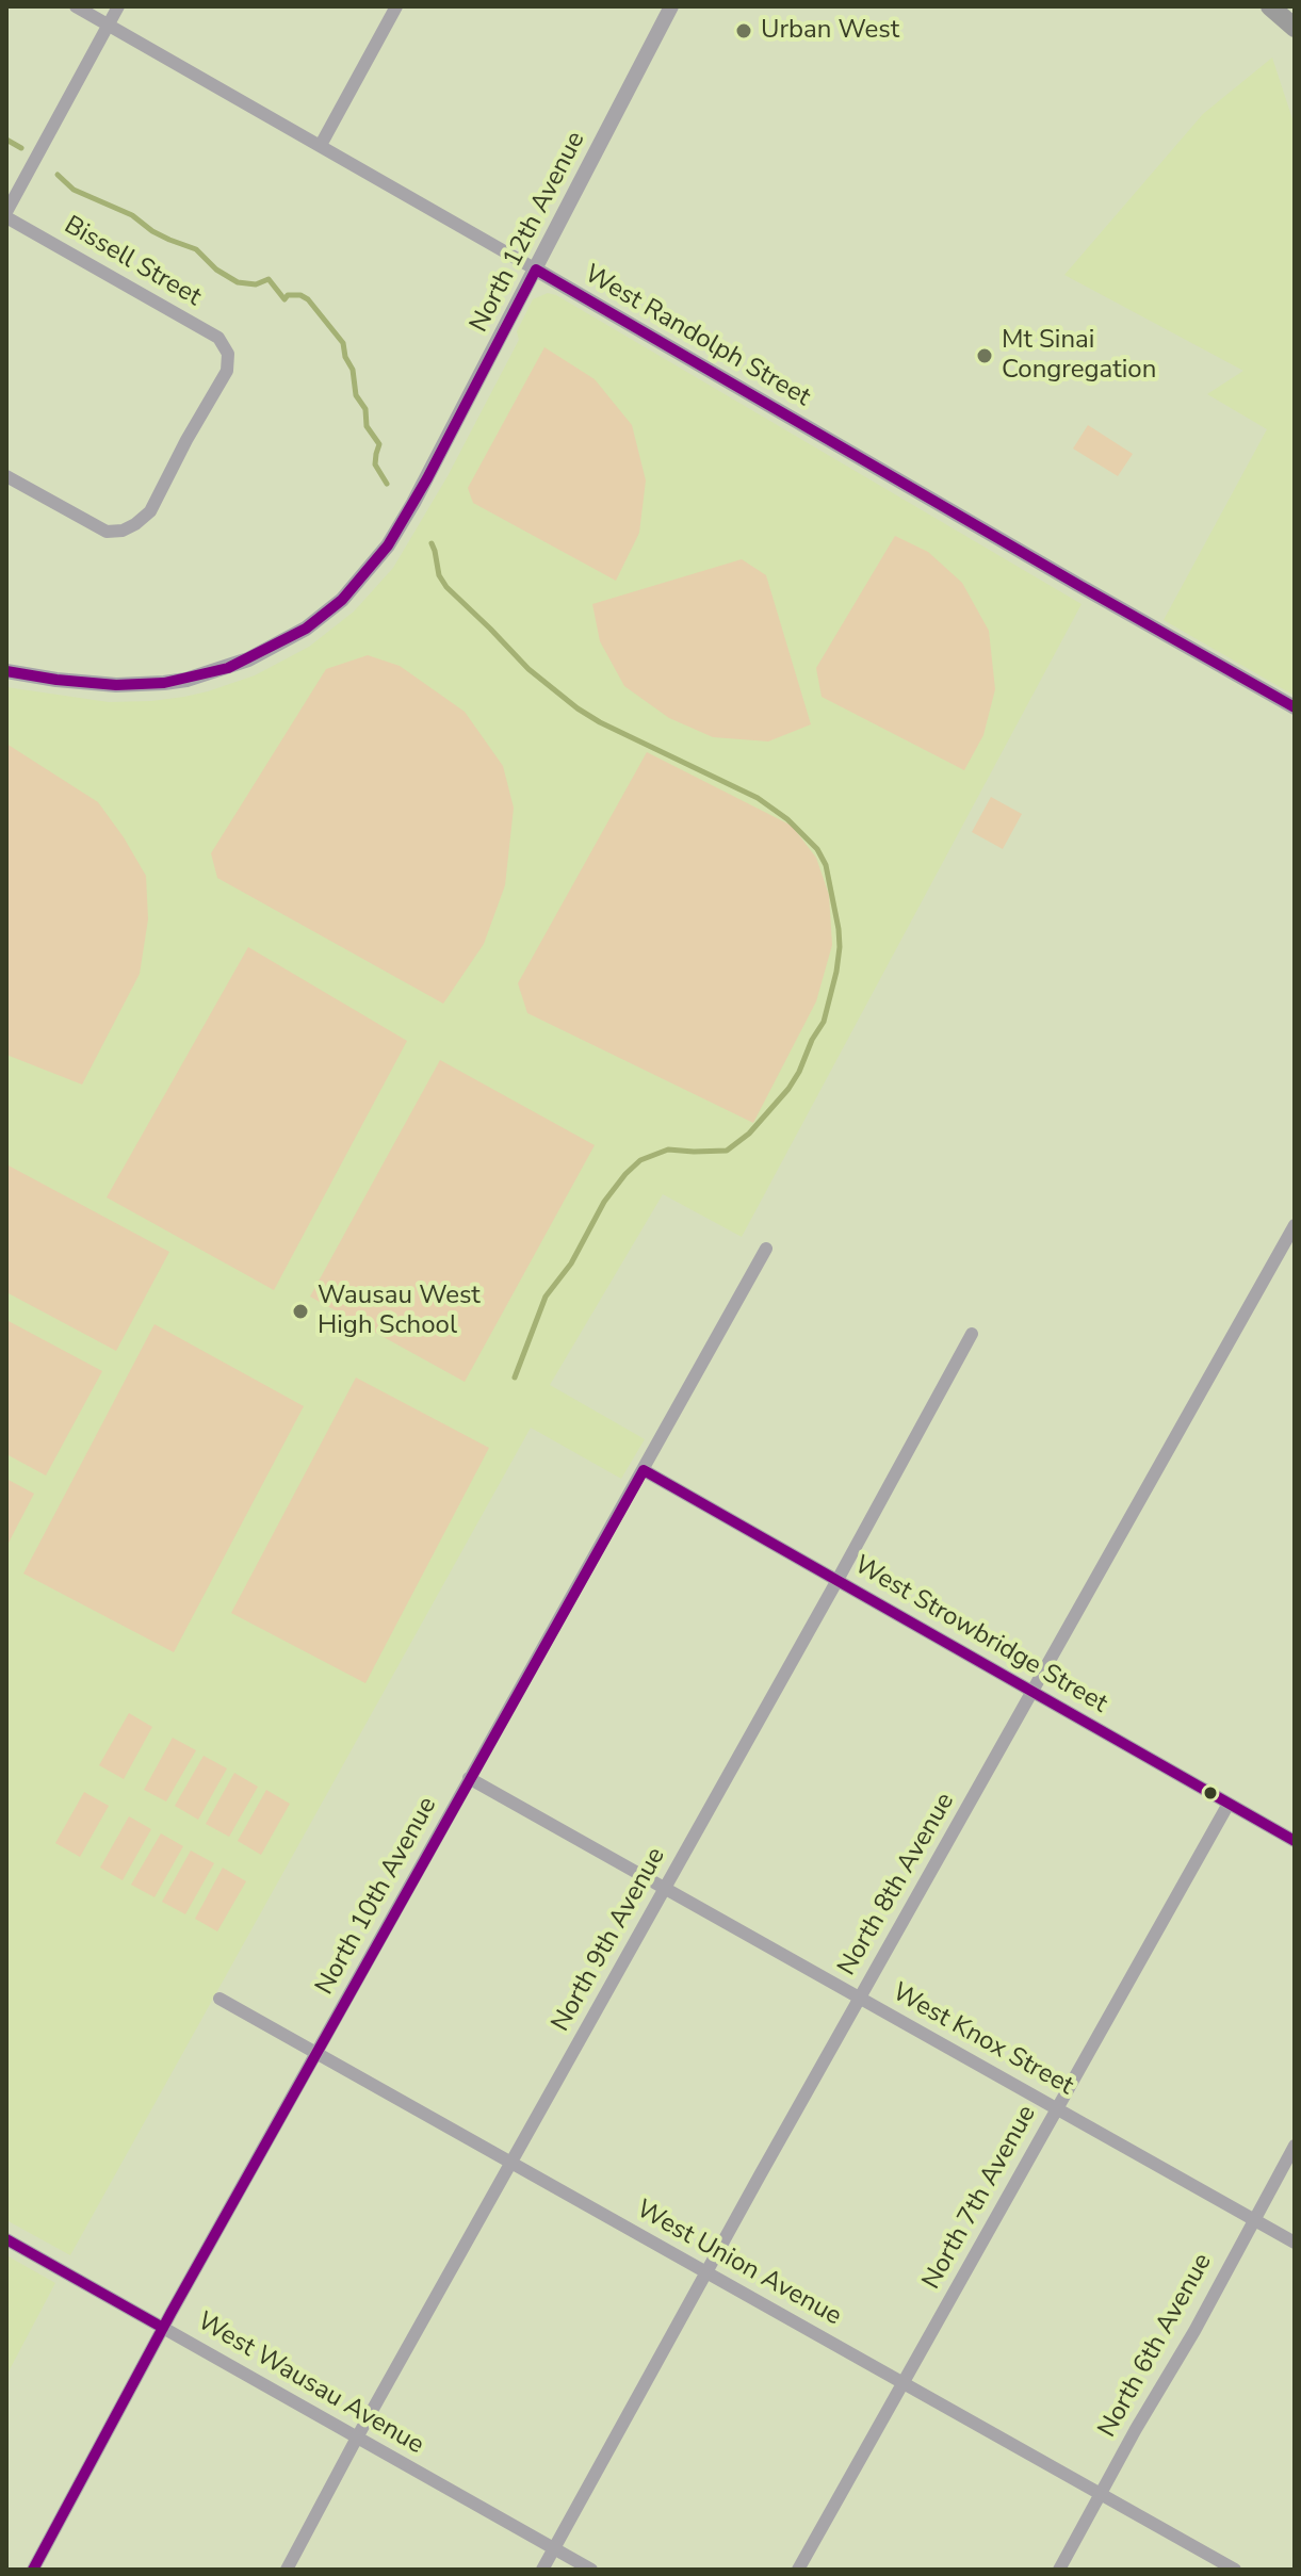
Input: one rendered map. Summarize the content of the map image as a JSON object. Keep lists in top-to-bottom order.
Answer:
{
  "streets": {
    "street": [
      "North 12th Avenue",
      "Bissell Street",
      "West Randolph Street",
      "West Strowbridge Street",
      "North 8th Avenue",
      "North 10th Avenue",
      "North 9th Avenue",
      "West Knox Street",
      "North 7th Avenue",
      "West Union Avenue",
      "North 6th Avenue",
      "West Wausau Avenue"
    ]
  },
  "crossings": [
    ["North 12th Avenue", "West Randolph Street"],
    ["West Strowbridge Street", "North 8th Avenue"],
    ["West Strowbridge Street", "North 10th Avenue"],
    ["West Strowbridge Street", "North 9th Avenue"],
    ["West Strowbridge Street", "North 7th Avenue"],
    ["North 8th Avenue", "West Knox Street"],
    ["North 8th Avenue", "West Union Avenue"],
    ["North 8th Avenue", "West Wausau Avenue"],
    ["North 10th Avenue", "West Knox Street"],
    ["North 10th Avenue", "West Union Avenue"],
    ["North 10th Avenue", "West Wausau Avenue"],
    ["North 9th Avenue", "West Knox Street"],
    ["North 9th Avenue", "West Union Avenue"],
    ["North 9th Avenue", "West Wausau Avenue"],
    ["West Knox Street", "North 7th Avenue"],
    ["West Knox Street", "North 6th Avenue"],
    ["North 7th Avenue", "West Union Avenue"],
    ["West Union Avenue", "North 6th Avenue"]
  ],
  "places": ["Urban West", "Mt Sinai Congregation", "Wausau West High School"]
}
